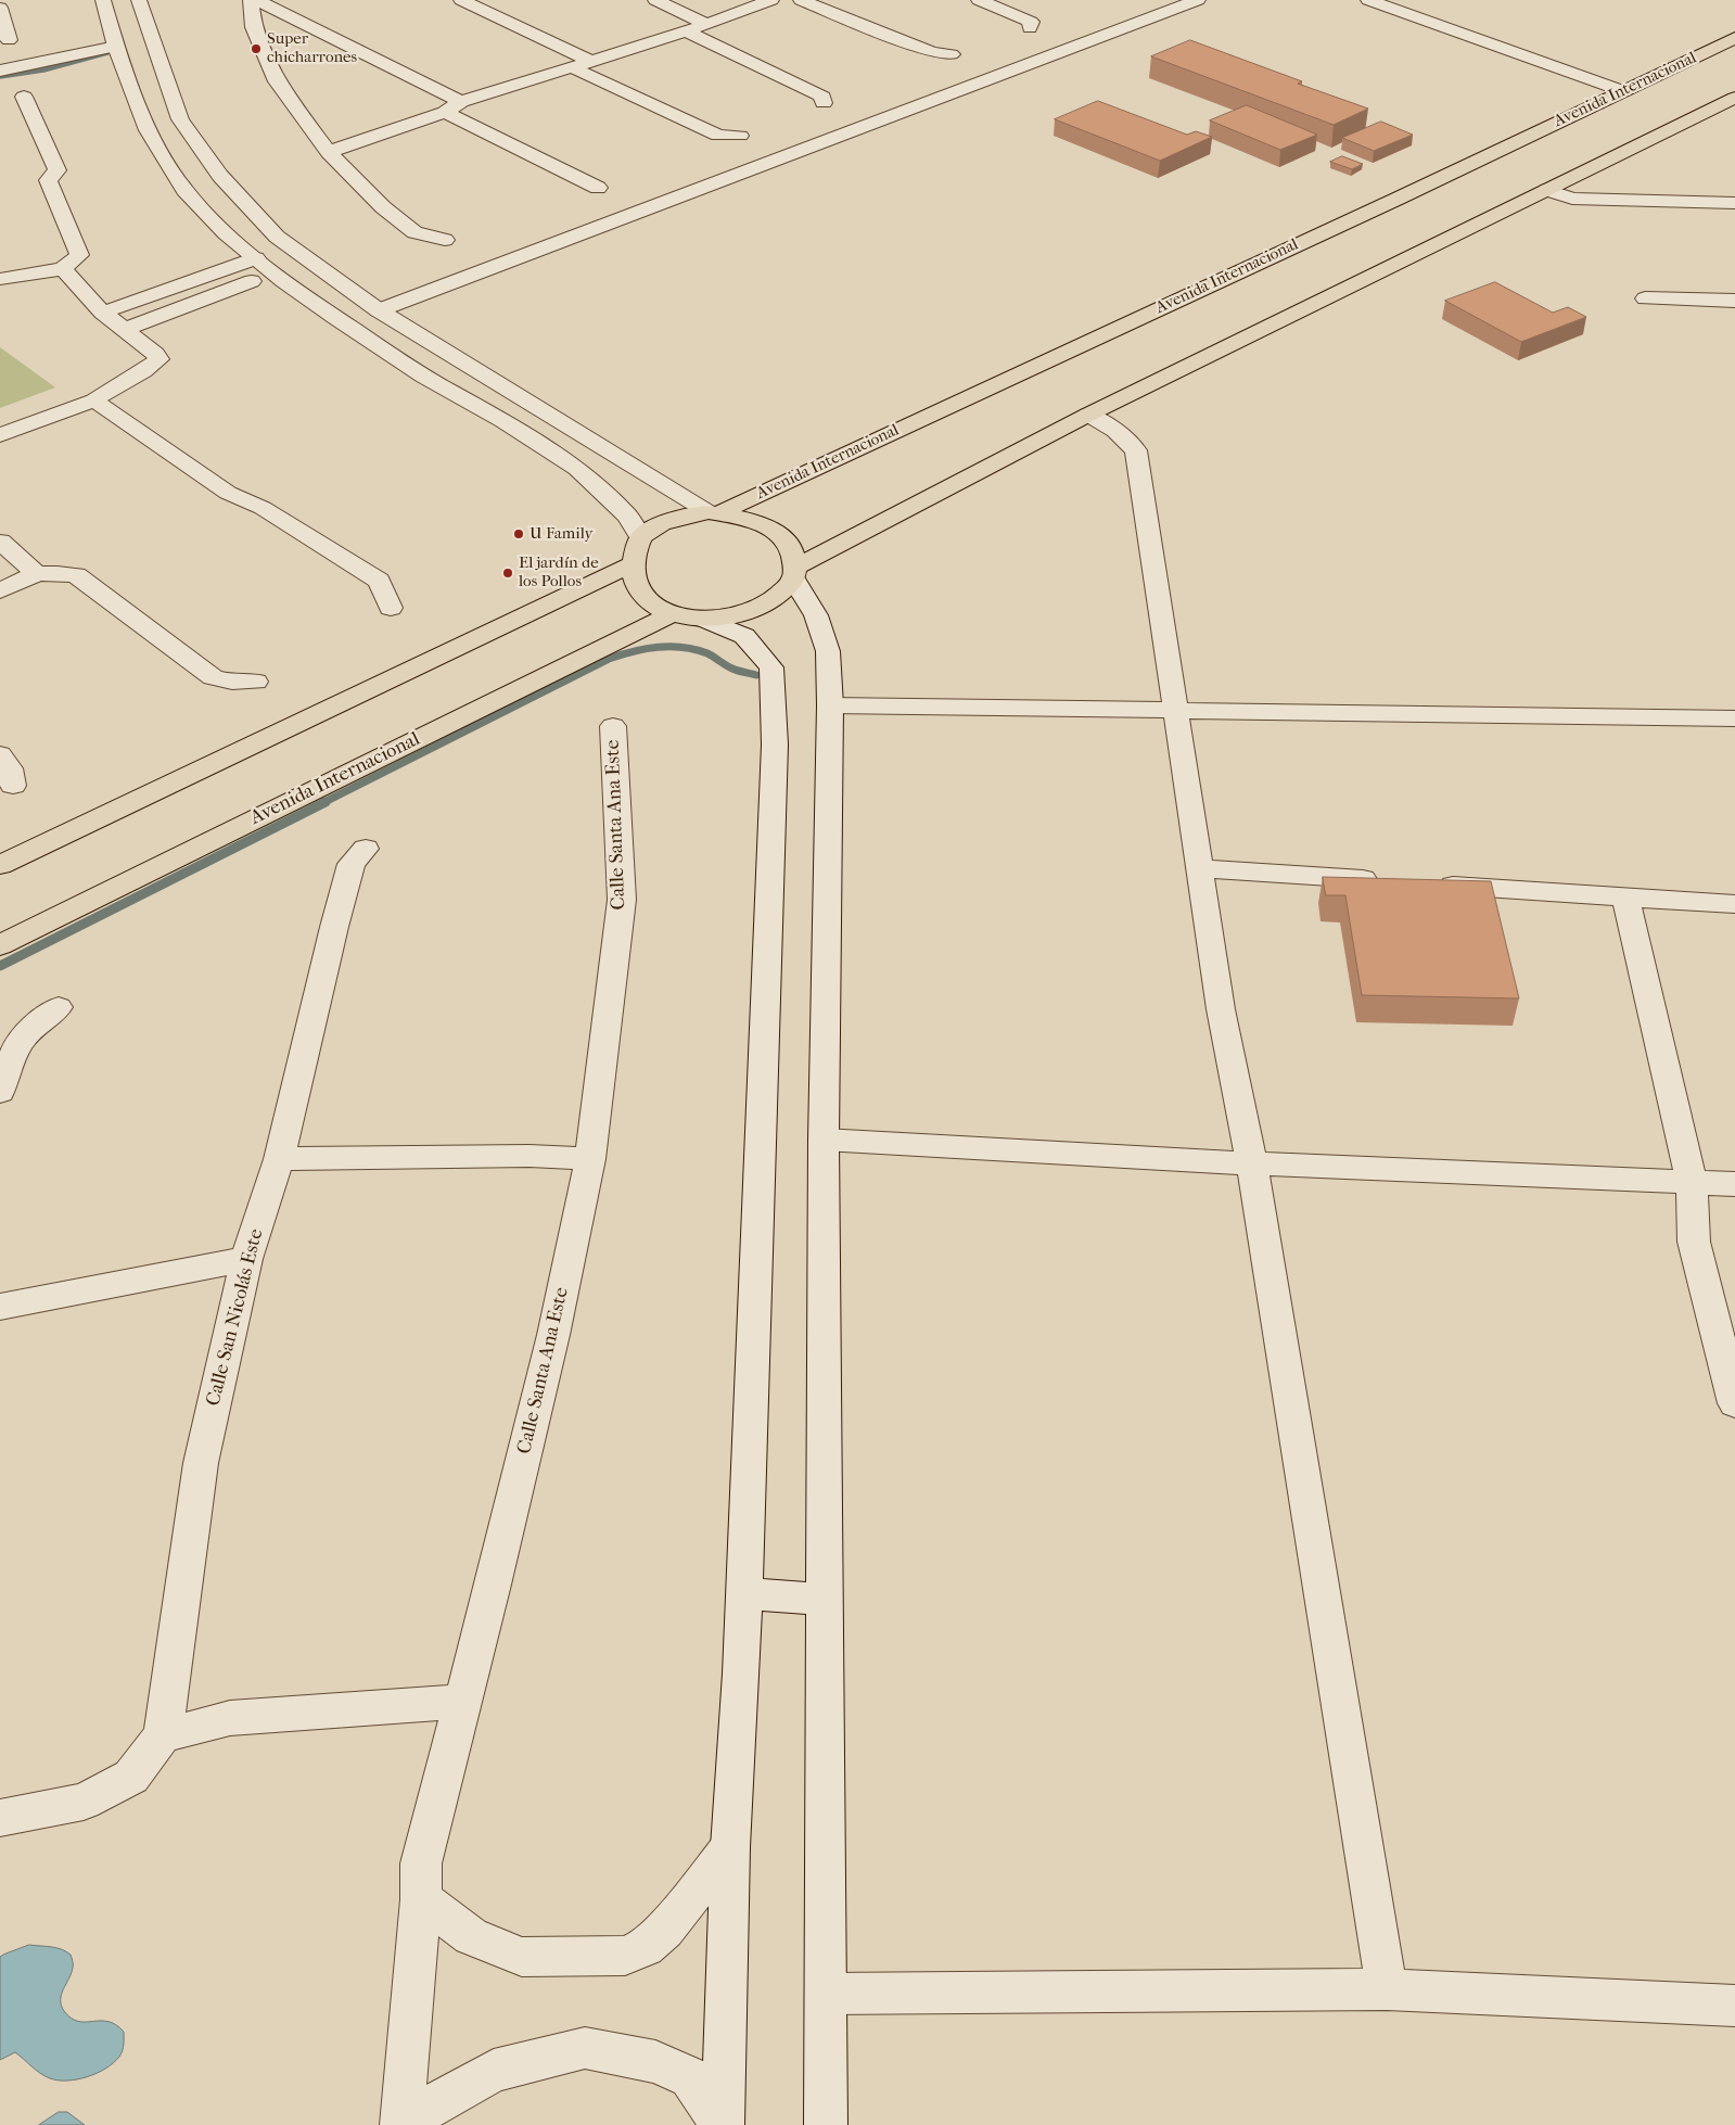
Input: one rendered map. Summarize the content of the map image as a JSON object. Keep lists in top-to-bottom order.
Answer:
{
  "streets": {
    "main road": ["Avenida Internacional"],
    "street": ["Calle Santa Ana Este", "Calle San Nicolás Este"]
  },
  "places": ["Super chicharrones", "U Family", "El jardín de los Pollos"]
}
